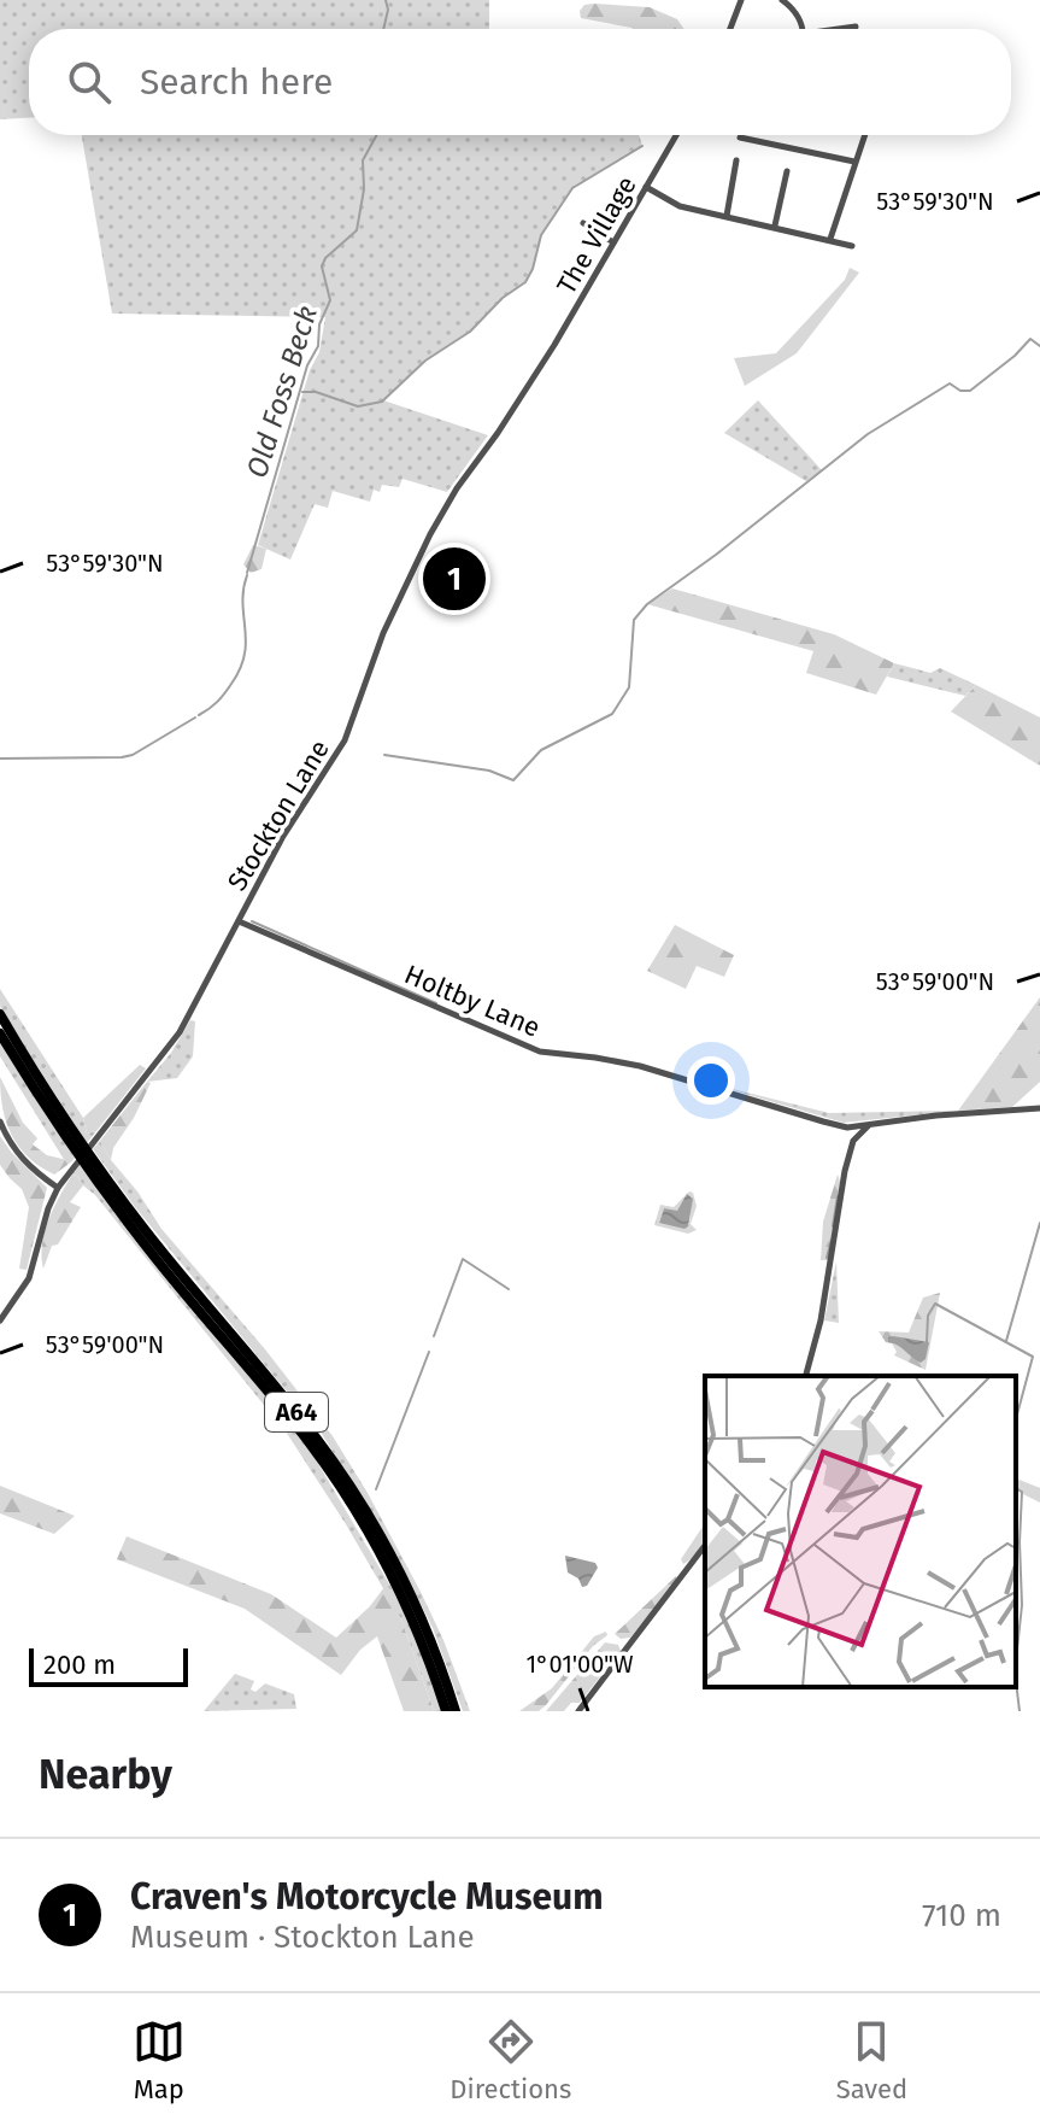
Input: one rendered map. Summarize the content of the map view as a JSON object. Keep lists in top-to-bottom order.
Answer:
{
  "streets": {
    "highway": ["A64"],
    "street": ["The Village", "Stockton Lane", "Holtby Lane"]
  },
  "crossings": [
    ["The Village", "Stockton Lane"],
    ["Stockton Lane", "Holtby Lane"]
  ],
  "water": ["Old Foss Beck"],
  "scale_bar": "200 m",
  "page": {
    "search": "Search here",
    "pins": "1",
    "scale": "200 m",
    "heading": "Nearby",
    "list": [
      {
        "mark": "1",
        "name": "Craven's Motorcycle Museum",
        "note": "Museum · Stockton Lane",
        "value": "710 m"
      }
    ],
    "nav": ["Map", "Directions", "Saved"]
  },
  "coordinates": ["53°59'30\"N", "53°59'00\"N", "1°01'00\"W"]
}
